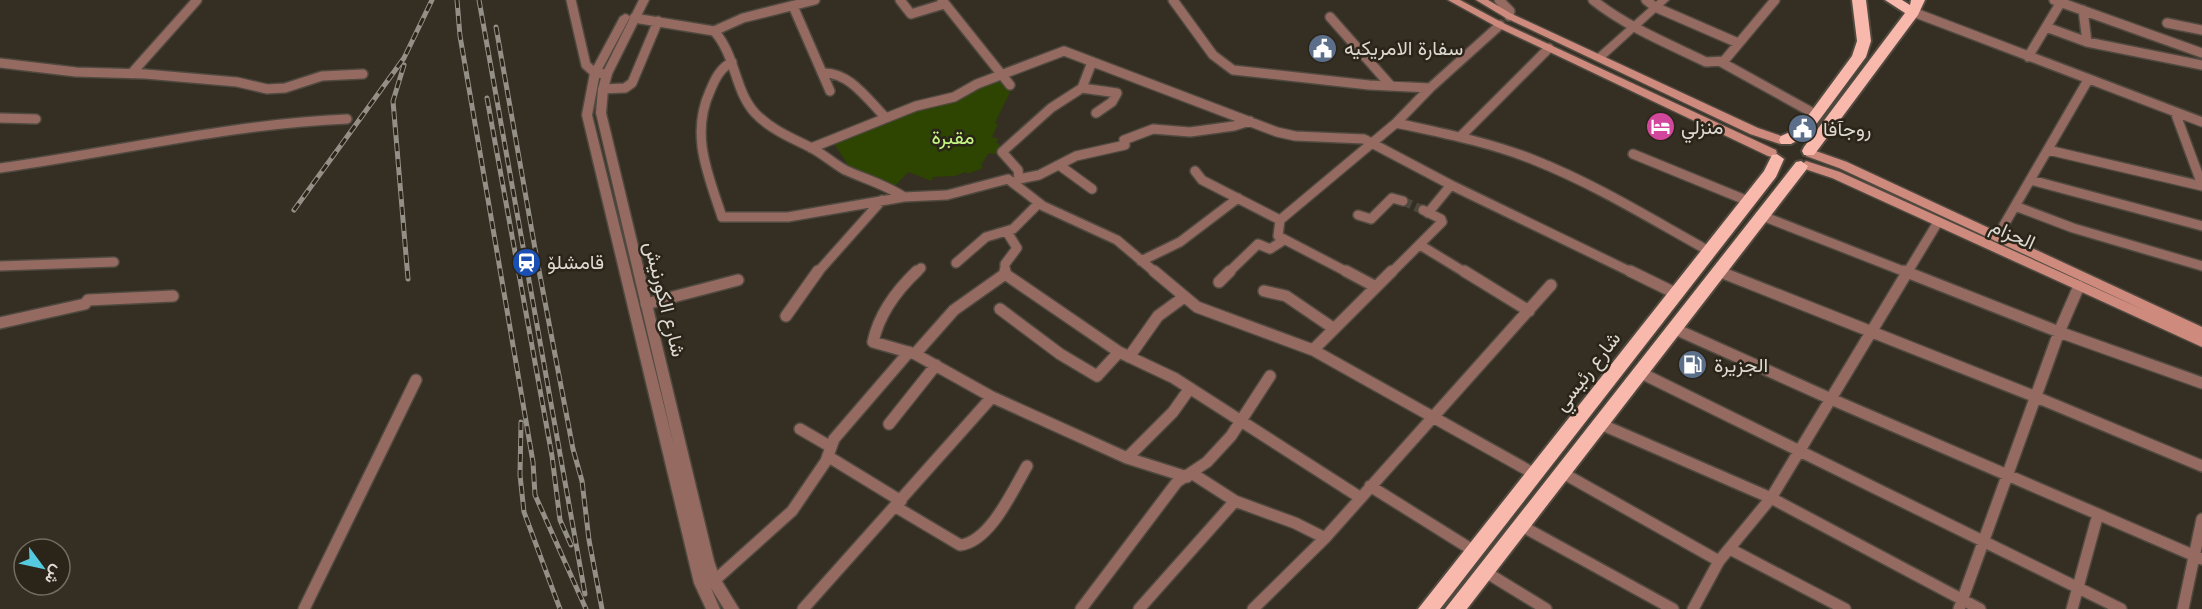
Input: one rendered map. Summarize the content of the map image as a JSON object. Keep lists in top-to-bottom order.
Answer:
{
  "streets": {
    "highway": ["شارع رئيسي"],
    "main road": ["الحزام"],
    "street": ["شارع الكورنيش"]
  },
  "parks": ["مقبرة"],
  "places": {
    "public building": ["سفارة الامريكيه", "روجآفا"],
    "hotel": ["منزلي"],
    "station": ["قامشلۆ"],
    "fuel station": ["الجزيرة"]
  },
  "north": "bottom right"
}
